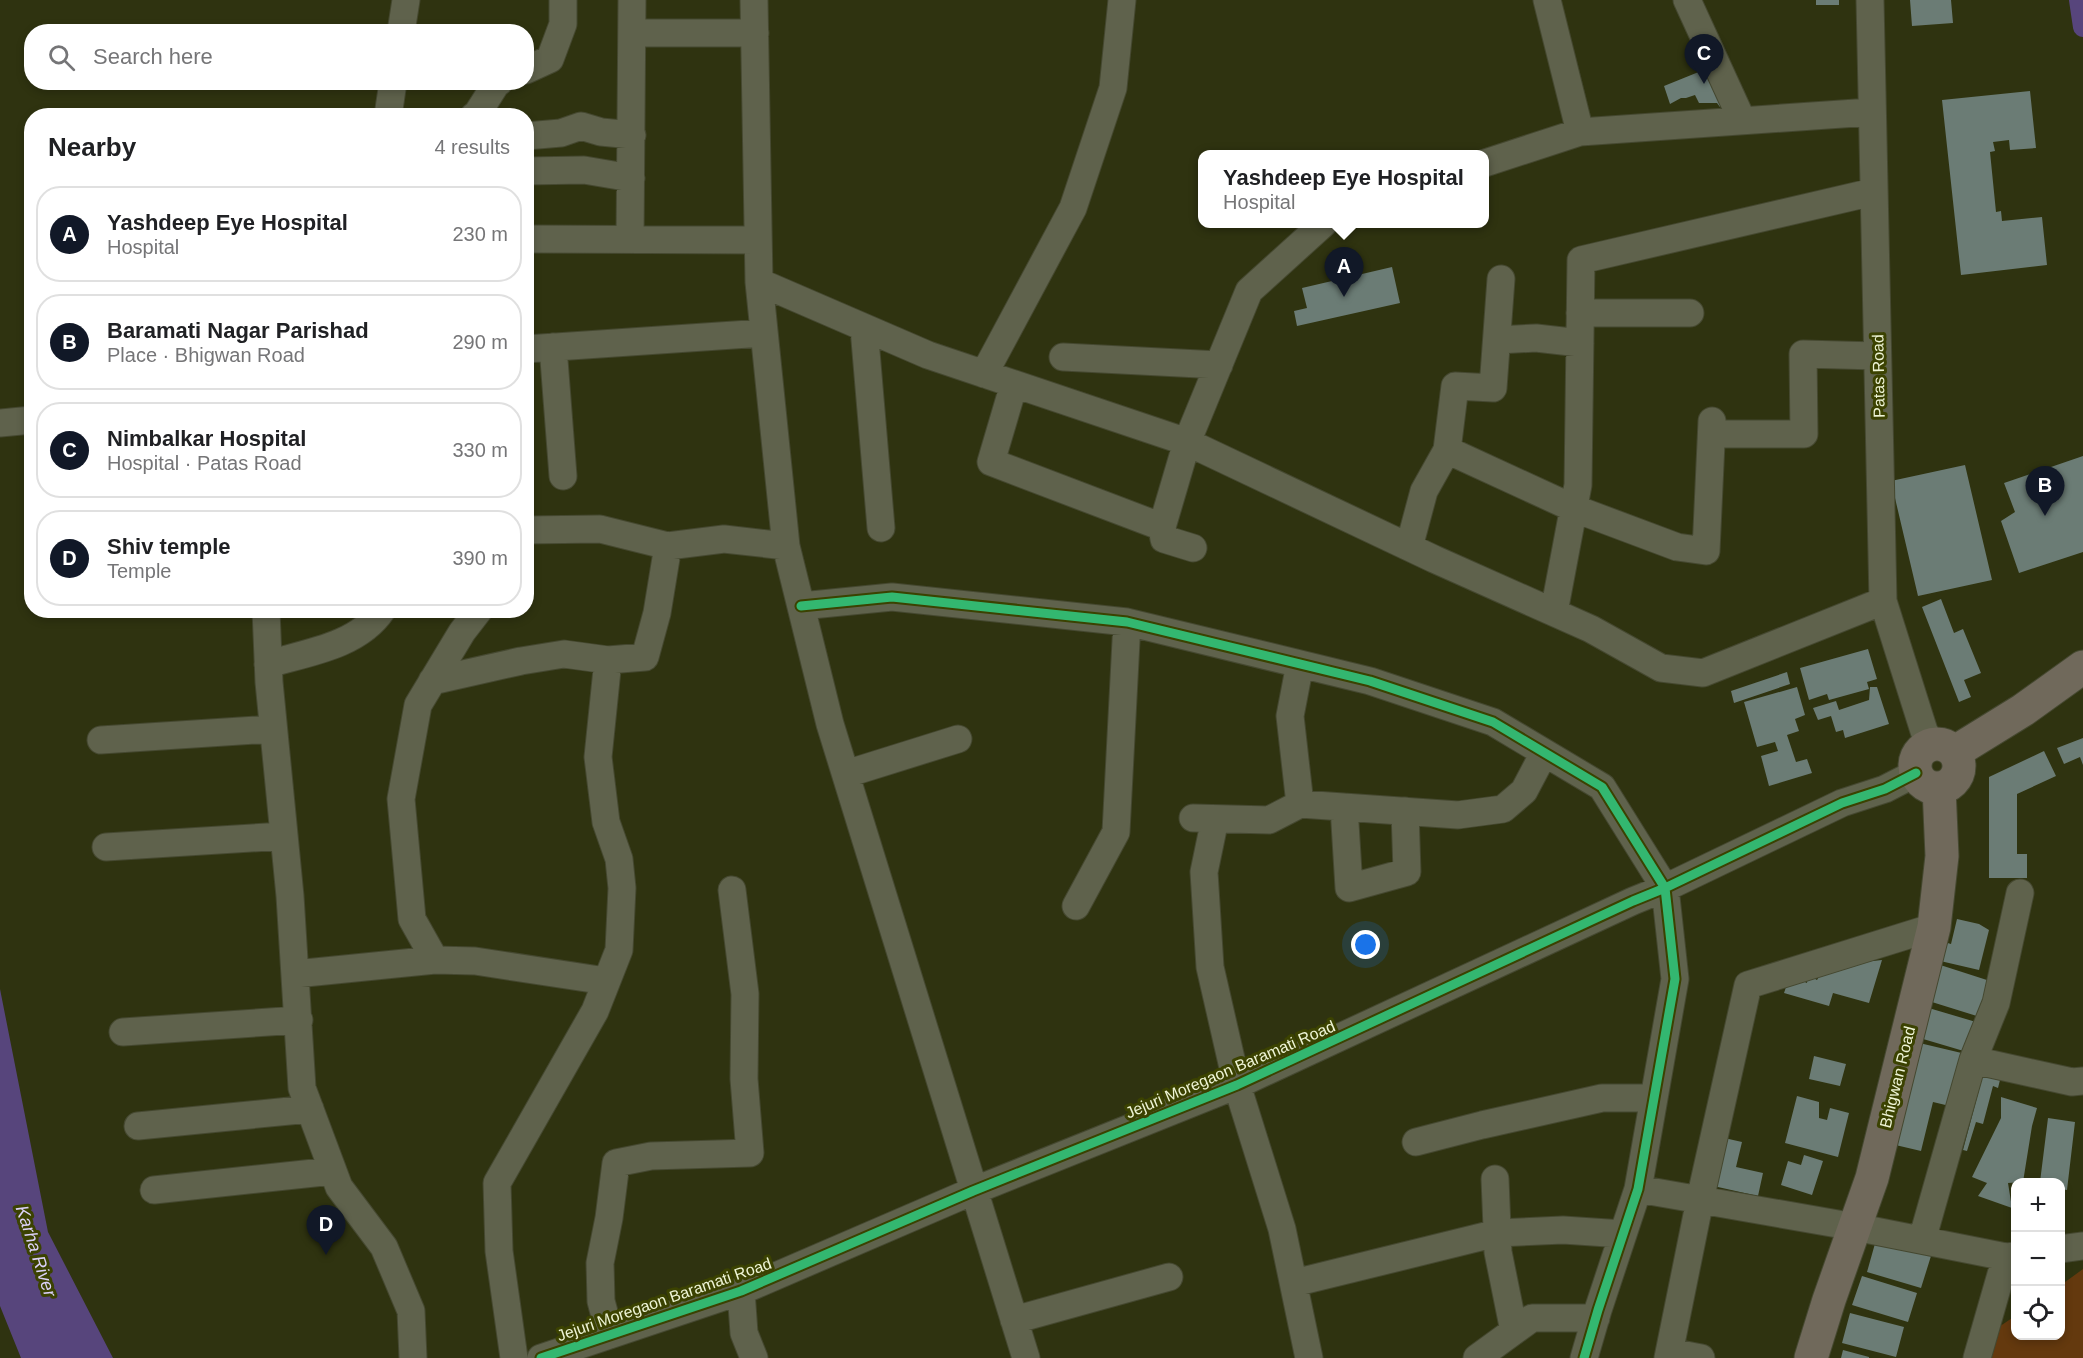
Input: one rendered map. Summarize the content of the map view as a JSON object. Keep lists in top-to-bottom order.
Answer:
{
  "streets": {
    "main road": ["Bhigwan Road"],
    "street": ["Patas Road", "Jejuri Moregaon Baramati Road"]
  },
  "crossings": [
    ["Jejuri Moregaon Baramati Road", "Bhigwan Road"]
  ],
  "water": ["Karha River"],
  "page": {
    "search": "Search here",
    "pins": [
      "C",
      "A",
      "B",
      "D"
    ],
    "heading": ["Nearby", "4 results"],
    "popup": ["Yashdeep Eye Hospital", "Hospital"],
    "list": [
      {
        "mark": "A",
        "name": "Yashdeep Eye Hospital",
        "note": "Hospital",
        "value": "230 m"
      },
      {
        "mark": "B",
        "name": "Baramati Nagar Parishad",
        "note": "Place · Bhigwan Road",
        "value": "290 m"
      },
      {
        "mark": "C",
        "name": "Nimbalkar Hospital",
        "note": "Hospital · Patas Road",
        "value": "330 m"
      },
      {
        "mark": "D",
        "name": "Shiv temple",
        "note": "Temple",
        "value": "390 m"
      }
    ],
    "map_buttons": ["+", "−"]
  }
}
